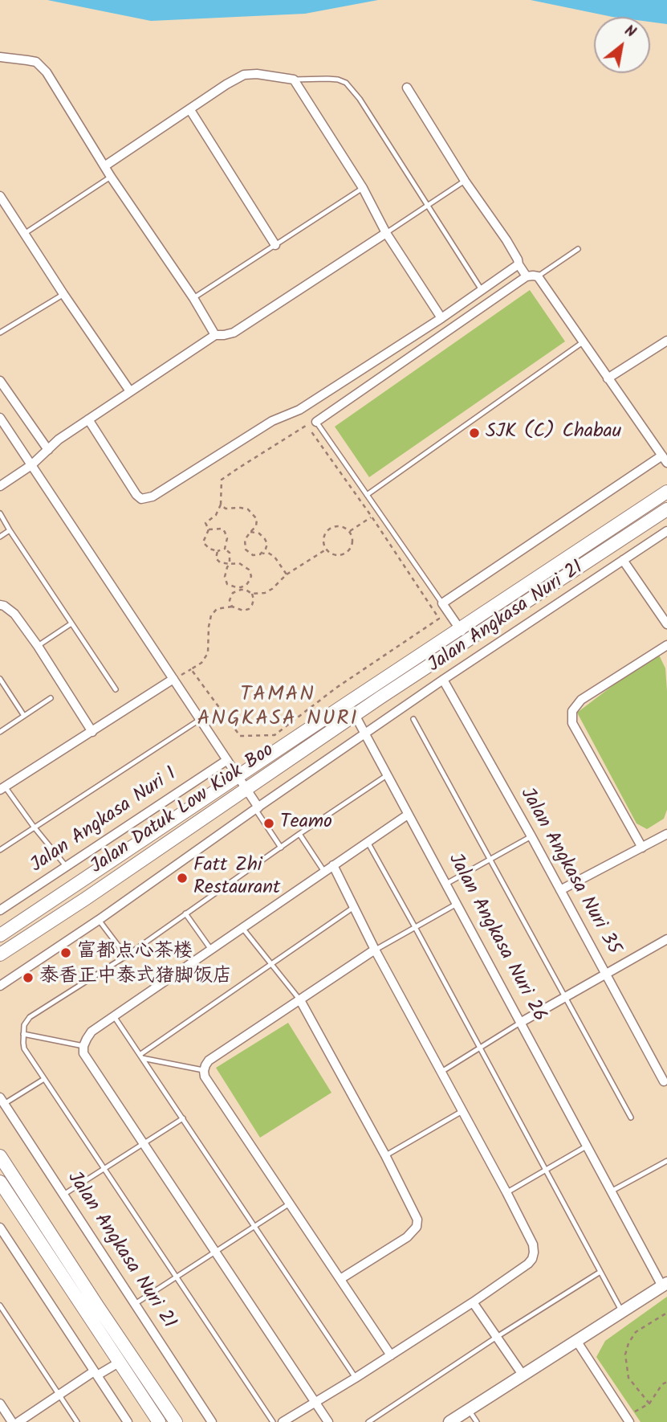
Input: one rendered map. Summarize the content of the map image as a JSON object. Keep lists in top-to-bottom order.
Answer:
{
  "streets": {
    "main road": ["Jalan Datuk Low Kiok Boo"],
    "street": [
      "Jalan Angkasa Nuri 21",
      "Jalan Angkasa Nuri 1",
      "Jalan Angkasa Nuri 35",
      "Jalan Angkasa Nuri 26"
    ]
  },
  "crossings": [
    ["Jalan Angkasa Nuri 21", "Jalan Angkasa Nuri 35"],
    ["Jalan Angkasa Nuri 21", "Jalan Angkasa Nuri 26"],
    ["Jalan Datuk Low Kiok Boo", "Jalan Angkasa Nuri 26"]
  ],
  "districts": ["TAMAN ANGKASA NURI"],
  "places": [
    "SJK (C) Chabau",
    "Teamo",
    "Fatt Zhi Restaurant",
    "富都点心茶楼",
    "泰香正中泰式猪脚饭店"
  ],
  "north": "top right"
}
